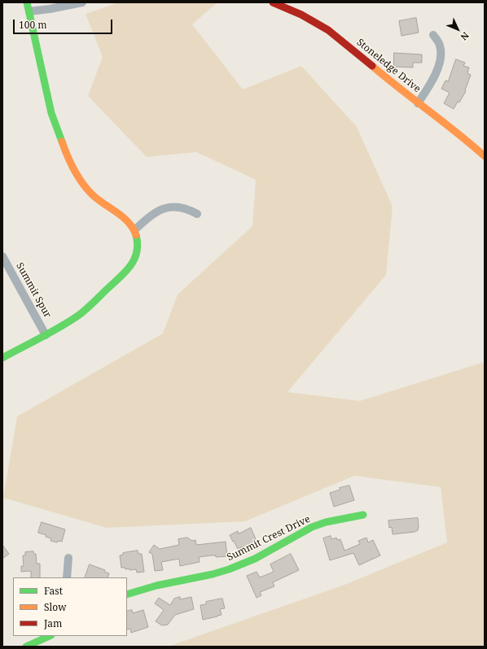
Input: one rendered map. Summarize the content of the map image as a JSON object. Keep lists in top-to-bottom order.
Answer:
{
  "streets": {
    "street": ["Stoneledge Drive", "Summit Spur", "Summit Crest Drive"]
  },
  "legend": ["Fast", "Slow", "Jam"],
  "scale_bar": "100 m",
  "north": "bottom right"
}
